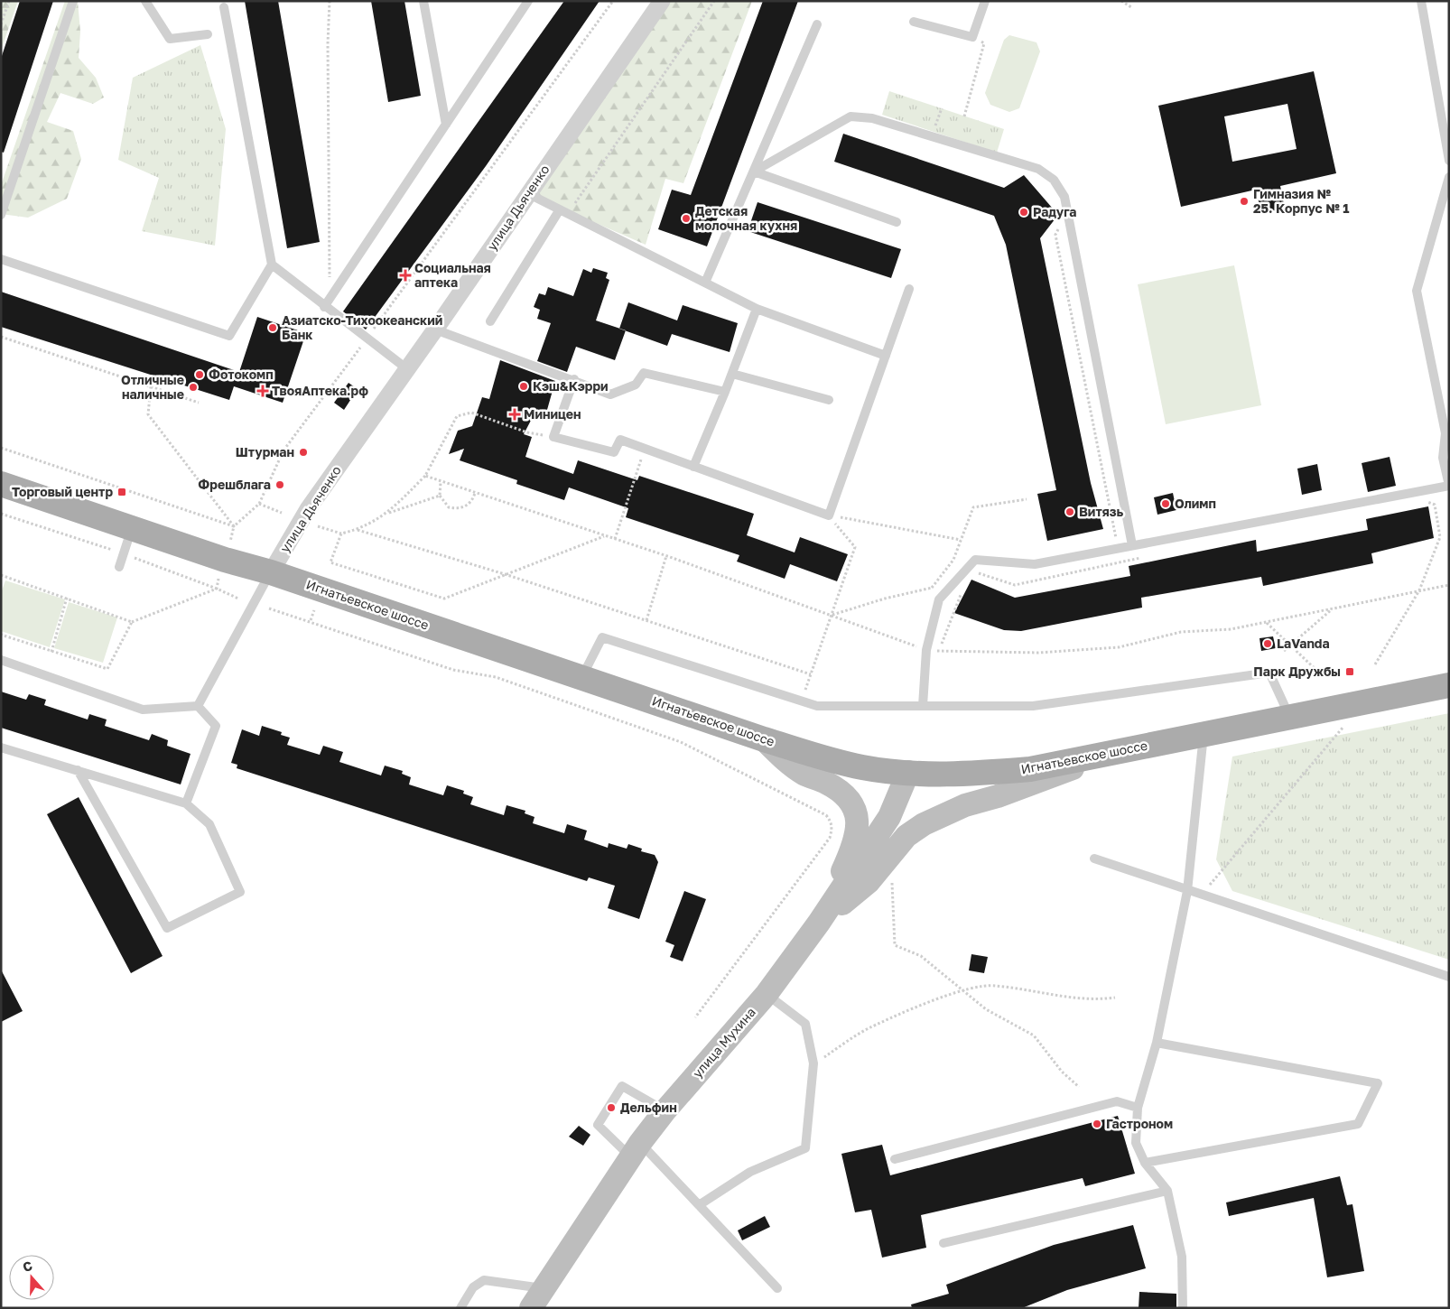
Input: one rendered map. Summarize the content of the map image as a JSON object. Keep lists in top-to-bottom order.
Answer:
{
  "streets": {
    "main road": ["Игнатьевское шоссе", "улица Мухина"],
    "street": ["улица Дьяченко"]
  },
  "crossings": [
    ["улица Дьяченко", "Игнатьевское шоссе"],
    ["Игнатьевское шоссе", "улица Мухина"]
  ],
  "places": {
    "other": [
      "Гимназия № 25. Корпус № 1",
      "Радуга",
      "Детская молочная кухня",
      "Азиатско-Тихоокеанский Банк",
      "Фотокомп",
      "Кэш&Кэрри",
      "Отличные наличные",
      "Штурман",
      "Фрешблага",
      "Олимп",
      "Витязь",
      "LaVanda",
      "Дельфин",
      "Гастроном"
    ],
    "health": ["Социальная аптека", "ТвояАптека.рф", "Миницен"],
    "transit": ["Торговый центр", "Парк Дружбы"]
  },
  "north": "top"
}
